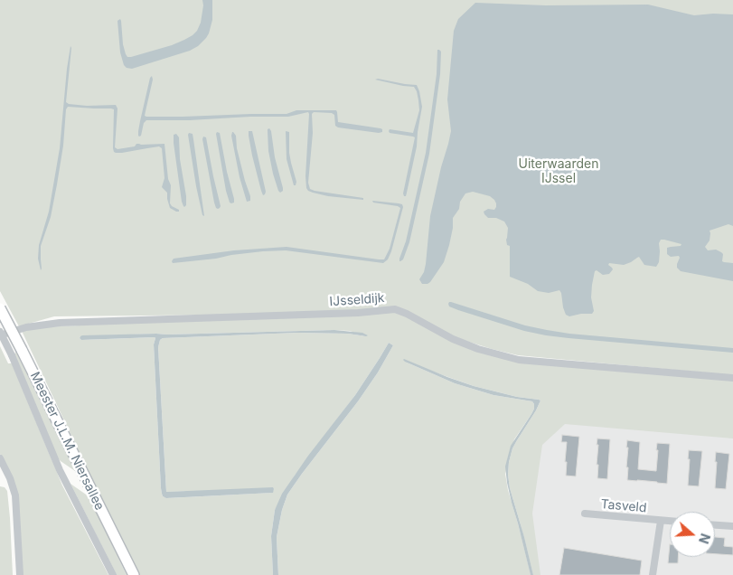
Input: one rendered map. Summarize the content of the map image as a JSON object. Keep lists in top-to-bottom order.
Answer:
{
  "streets": {
    "main road": ["Meester J.L.M. Niersallee"],
    "street": ["IJsseldijk", "Tasveld"]
  },
  "parks": ["Uiterwaarden IJssel"],
  "north": "right"
}
